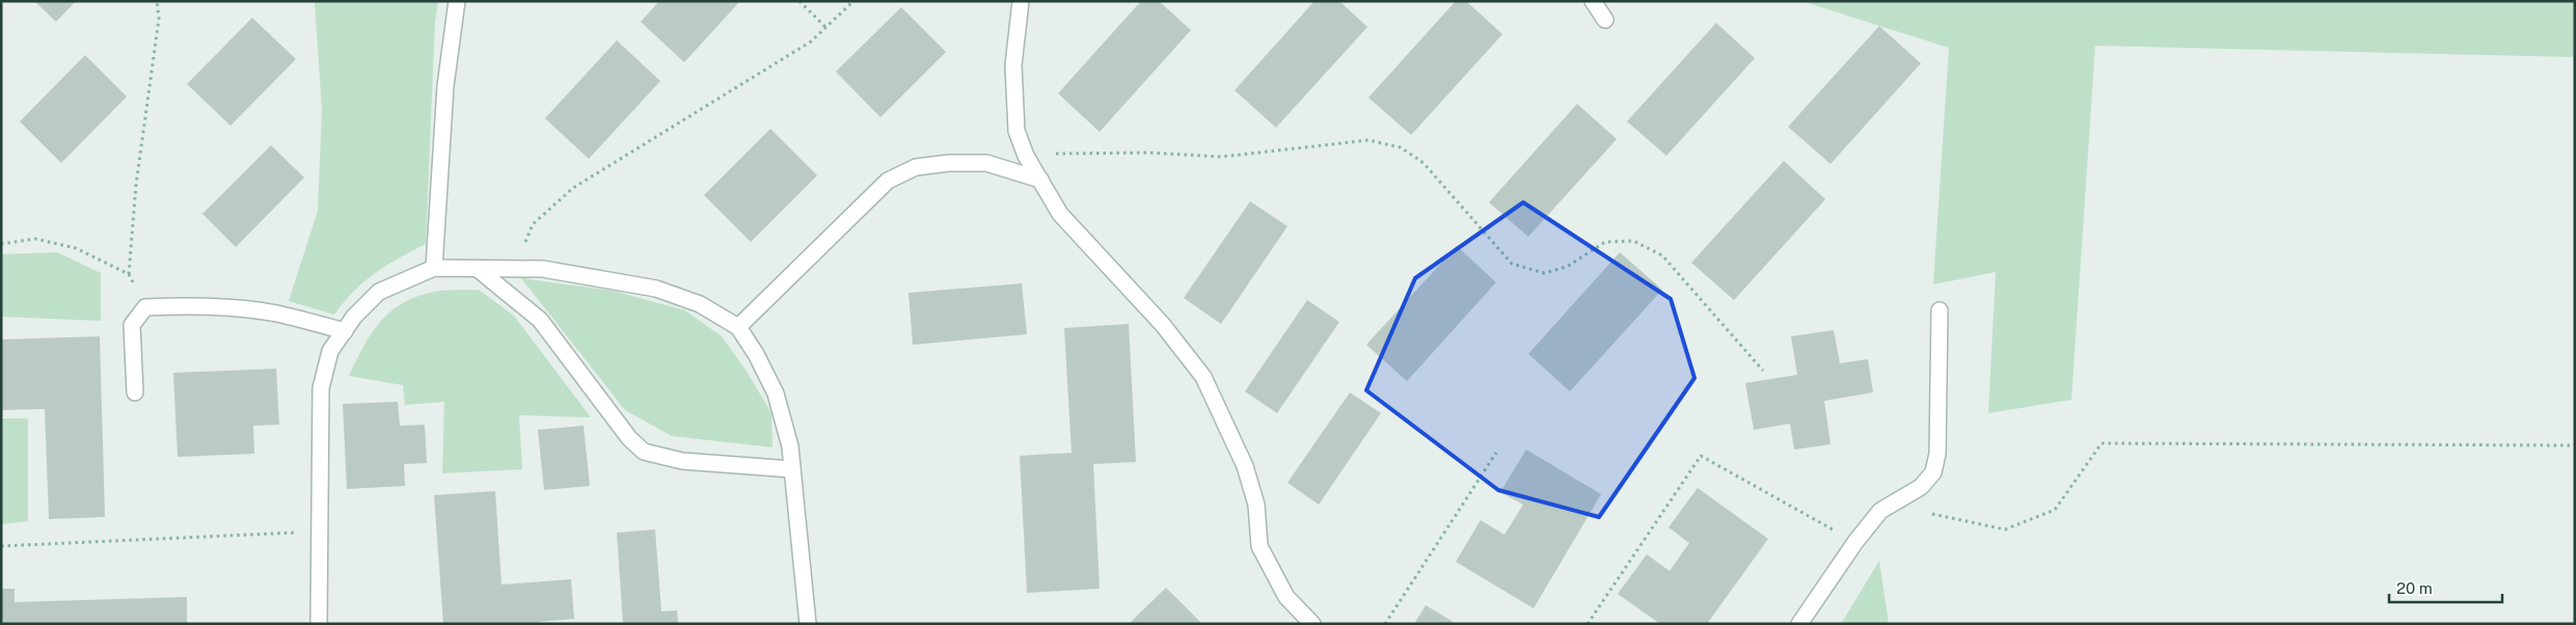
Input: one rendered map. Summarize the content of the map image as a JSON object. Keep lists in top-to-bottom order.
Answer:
{
  "scale_bar": "20 m"
}
